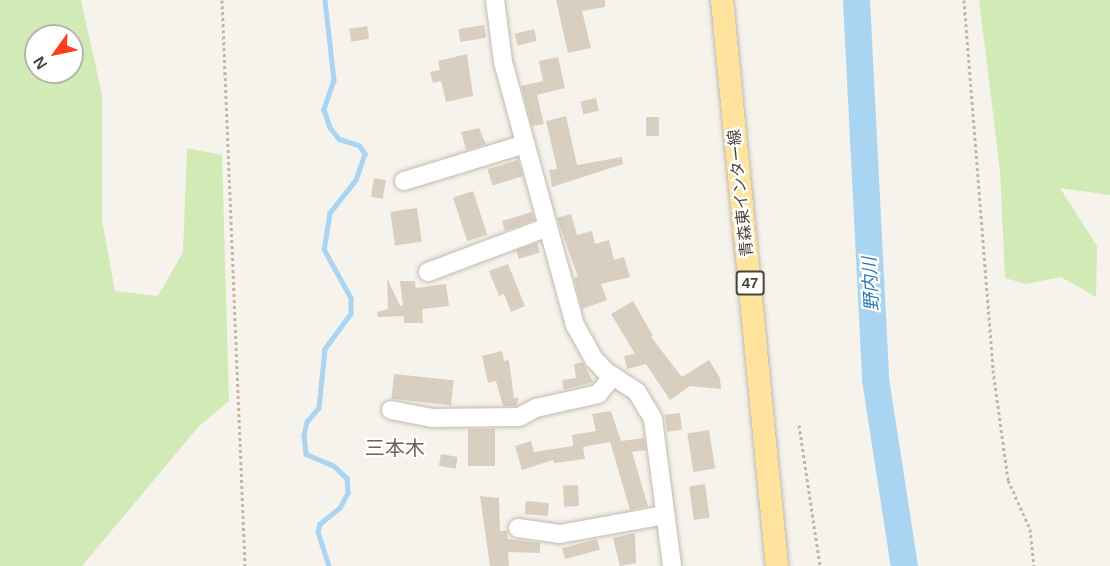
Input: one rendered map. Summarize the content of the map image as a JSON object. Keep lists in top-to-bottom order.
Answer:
{
  "streets": {
    "main road": ["青森東インター線", "47"]
  },
  "districts": ["三本木"],
  "water": ["野内川"],
  "north": "bottom left"
}
